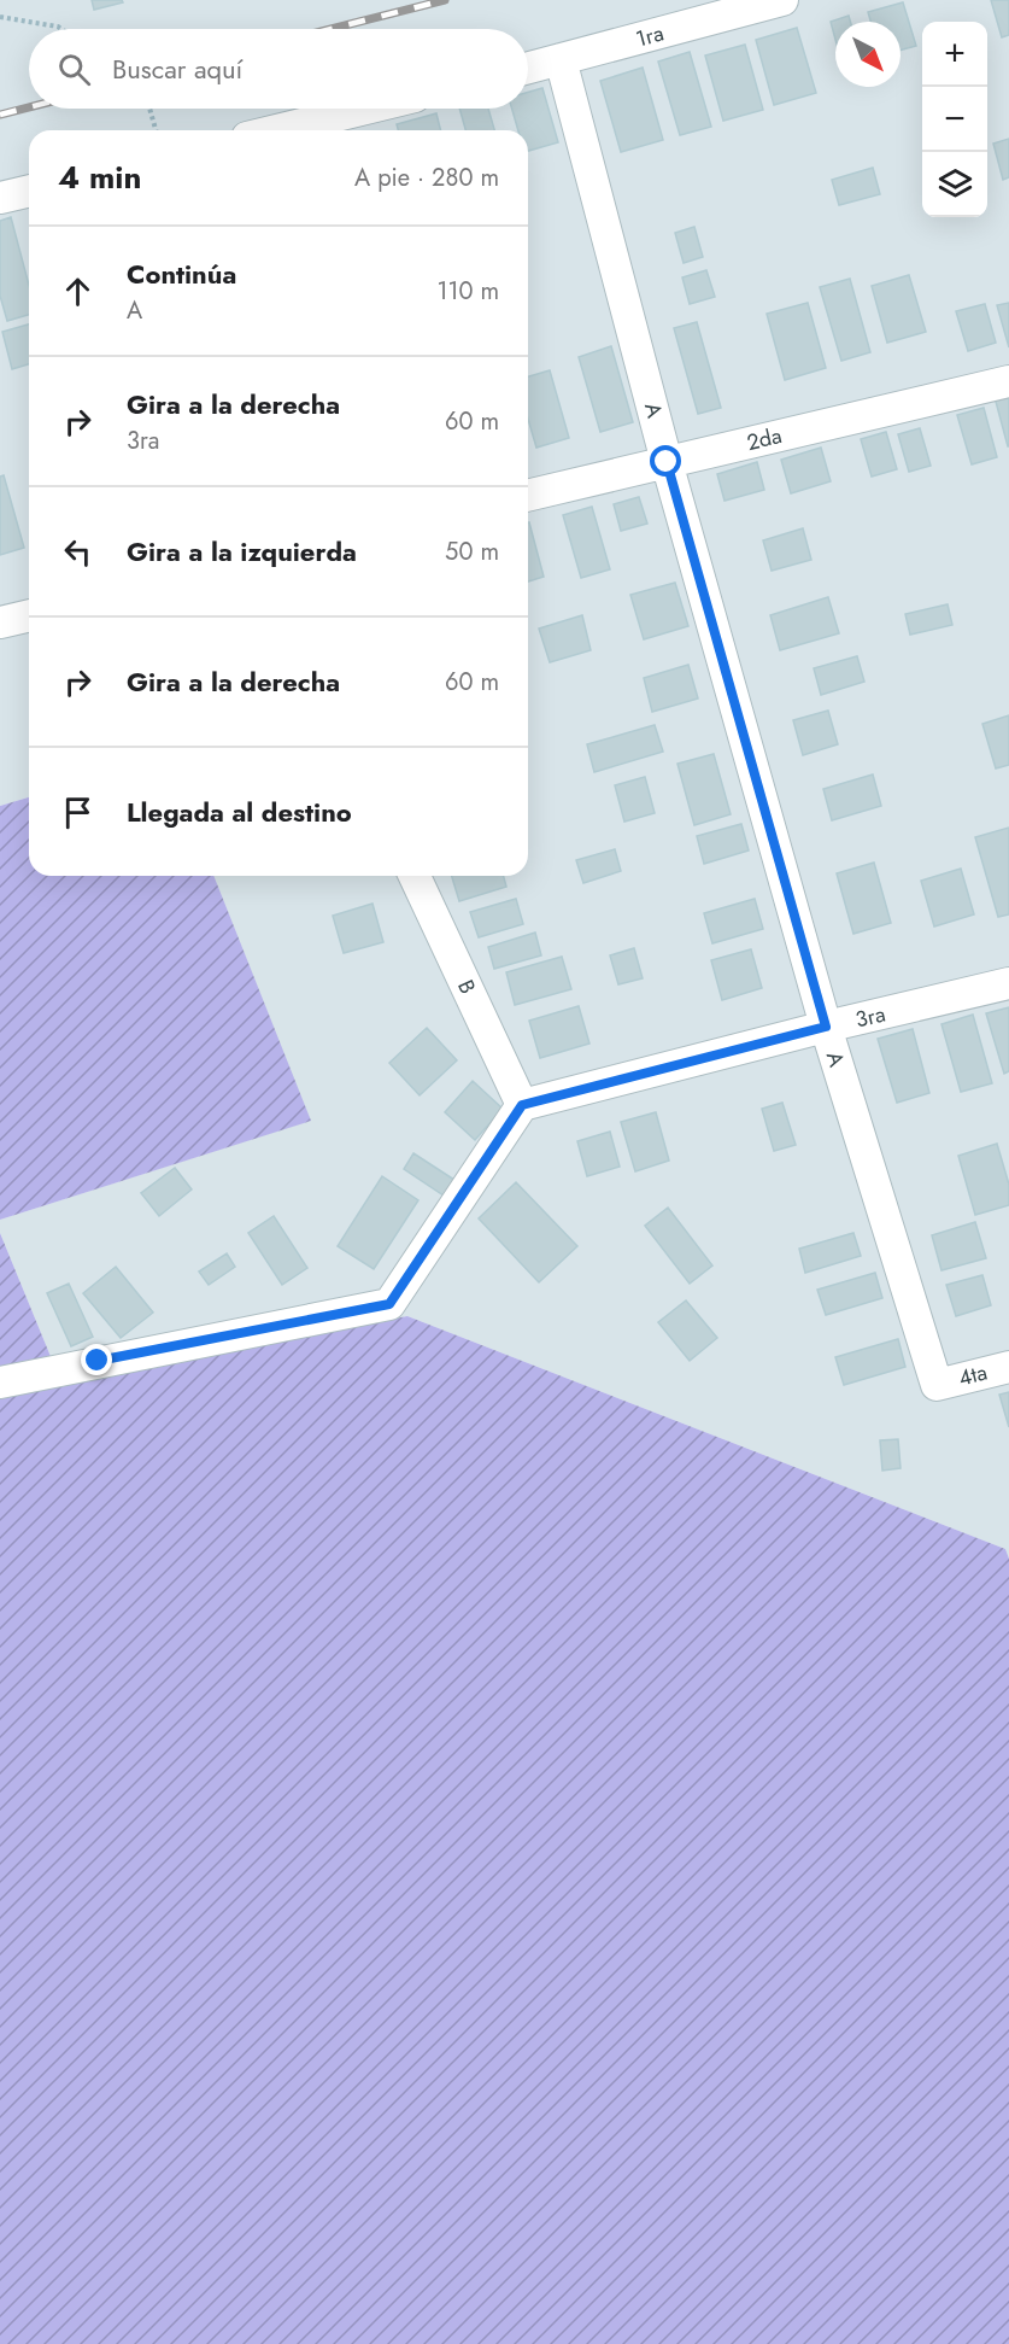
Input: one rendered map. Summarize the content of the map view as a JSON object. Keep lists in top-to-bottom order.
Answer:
{
  "streets": {
    "street": [
      "1ra",
      "A",
      "2da",
      "B",
      "3ra",
      "4ta"
    ]
  },
  "crossings": [
    ["1ra", "A"],
    ["A", "2da"],
    ["A", "3ra"],
    ["A", "4ta"],
    ["B", "3ra"]
  ],
  "north": "bottom right",
  "page": {
    "map_buttons": ["+", "−"],
    "search": "Buscar aquí",
    "heading": ["4 min", "A pie · 280 m"],
    "list": [
      ["Continúa", "A", "110 m"],
      ["Gira a la derecha", "3ra", "60 m"],
      ["Gira a la izquierda", "50 m"],
      ["Gira a la derecha", "60 m"],
      "Llegada al destino"
    ]
  }
}
